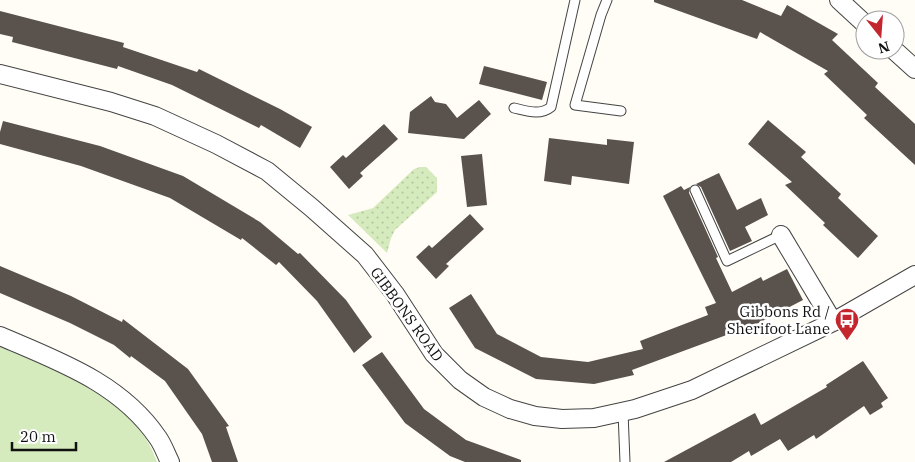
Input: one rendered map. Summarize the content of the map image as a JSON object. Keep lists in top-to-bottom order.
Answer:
{
  "streets": {
    "street": ["GIBBONS ROAD"]
  },
  "places": {
    "bus stop": ["Gibbons Rd / Sherifoot Lane"]
  },
  "scale_bar": "20 m",
  "north": "bottom"
}
